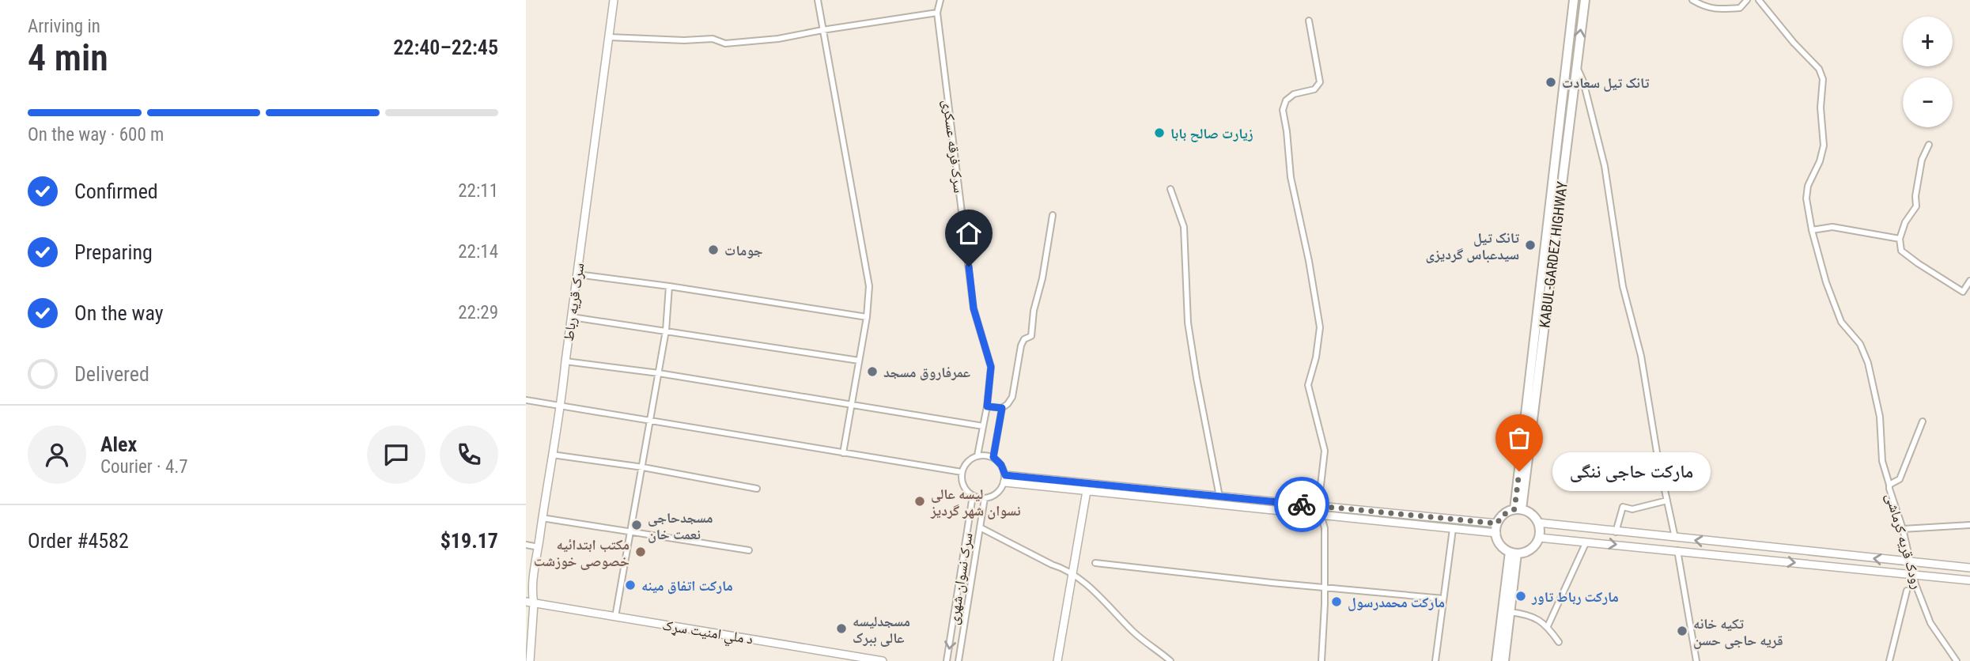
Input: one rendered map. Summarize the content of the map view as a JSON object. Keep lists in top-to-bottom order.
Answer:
{
  "streets": {
    "highway": ["KABUL-GARDEZ HIGHWAY"],
    "street": [
      "سرک فرقه عسکری",
      "سرک قریه رباط",
      "رودک قریه کرماشی",
      "سرک نسوان شهری",
      "د ملي امنیت سړک"
    ]
  },
  "crossings": [
    ["سرک فرقه عسکری", "سرک نسوان شهری"],
    ["سرک قریه رباط", "د ملي امنیت سړک"]
  ],
  "places": [
    "تانک تیل سعادت",
    "زیارت صالح بابا",
    "تانک تیل سیدعباس گردیزی",
    "جومات",
    "عمرفاروق مسجد",
    "مارکت حاجی ننگی",
    "لیسه عالی نسوان شهر گردیز",
    "مسجدحاجی نعمت خان",
    "مکتب ابتدائیه خصوصی خوزشت",
    "مارکت اتفاق مینه",
    "مارکت رباط تاور",
    "مارکت محمدرسول",
    "مسجدلیسه عالی ببرک",
    "تکیه خانه قریه حاجی حسن"
  ],
  "page": {
    "heading": ["4 min", "Arriving in", "22:40–22:45"],
    "panel": [
      "Alex",
      "Courier · 4.7",
      "Order #4582",
      "$19.17"
    ],
    "map_buttons": ["+", "−"],
    "bar": "On the way · 600 m",
    "list": [
      ["Confirmed", "22:11"],
      ["Preparing", "22:14"],
      ["On the way", "22:29"],
      "Delivered"
    ],
    "bubble": "مارکت حاجی ننگی"
  }
}
